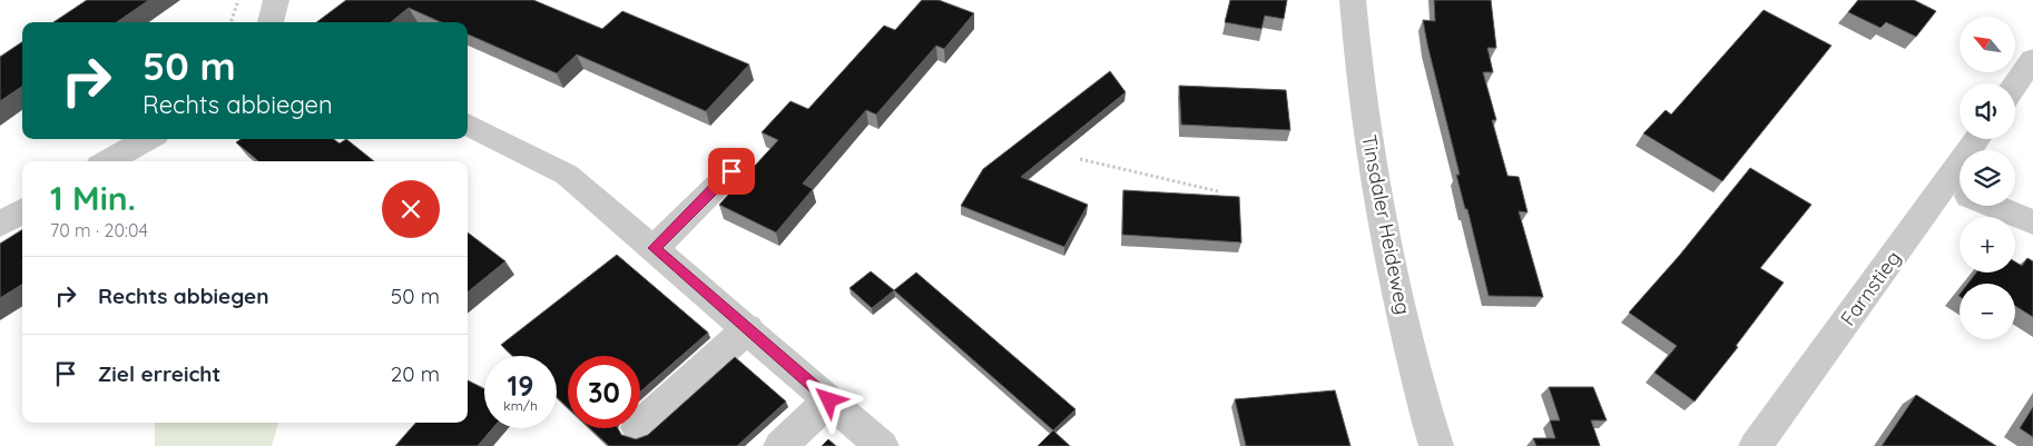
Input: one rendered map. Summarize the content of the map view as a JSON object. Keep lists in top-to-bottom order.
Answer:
{
  "streets": {
    "street": ["Tinsdaler Heideweg", "Farnstieg"]
  },
  "north": "top left",
  "page": {
    "map_buttons": ["+", "−"],
    "turn": ["50 m", "Rechts abbiegen"],
    "heading": ["1 Min.", "70 m · 20:04"],
    "list": [
      {
        "name": "Rechts abbiegen",
        "value": "50 m"
      },
      {
        "name": "Ziel erreicht",
        "value": "20 m"
      }
    ],
    "speed": "19 km/h",
    "limit": "30"
  }
}
